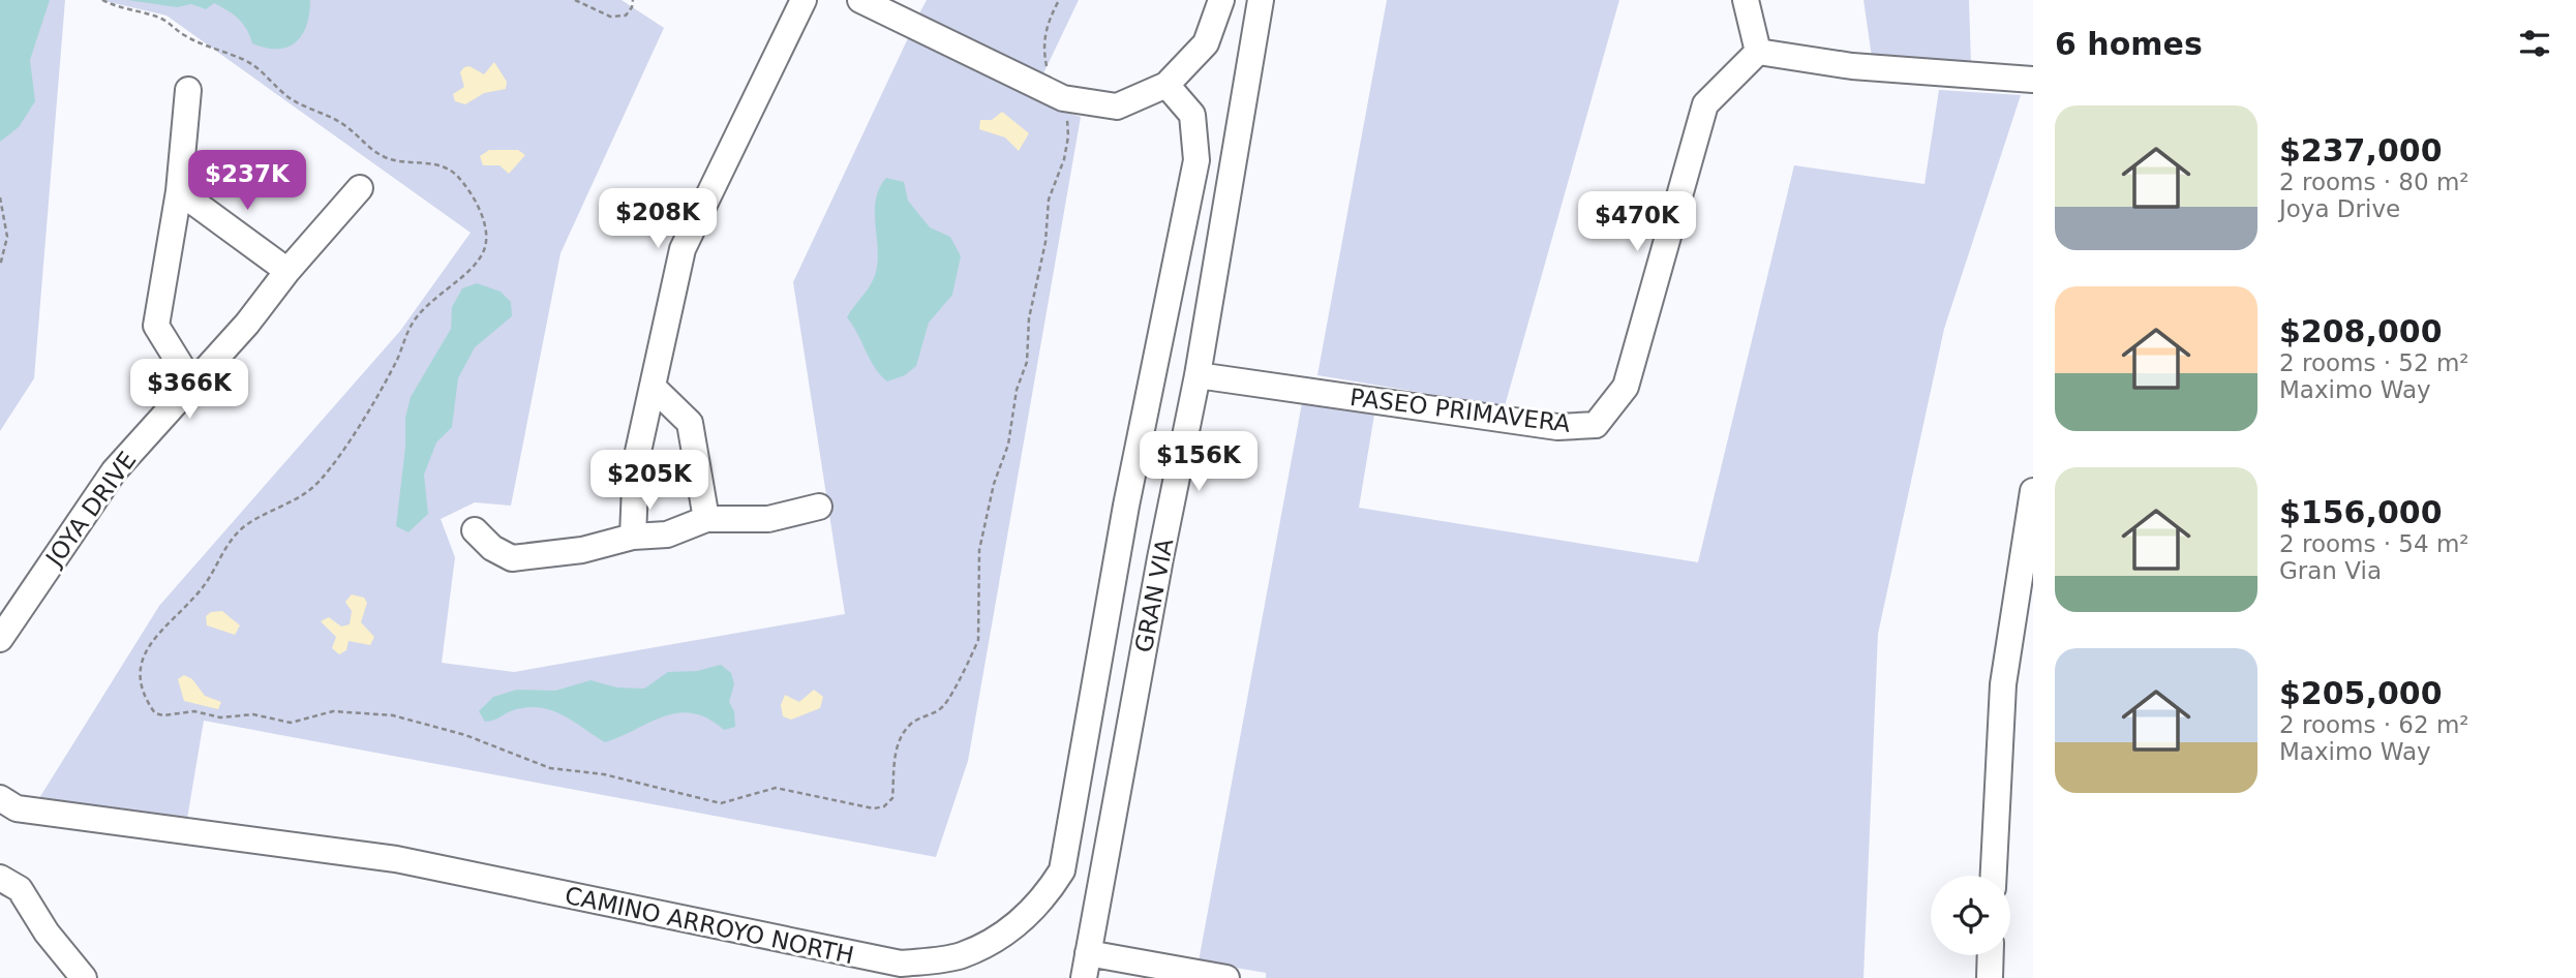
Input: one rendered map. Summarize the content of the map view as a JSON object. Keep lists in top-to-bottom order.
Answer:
{
  "streets": {
    "street": [
      "PASEO PRIMAVERA",
      "JOYA DRIVE",
      "GRAN VIA",
      "CAMINO ARROYO NORTH"
    ]
  },
  "crossings": [
    ["PASEO PRIMAVERA", "GRAN VIA"]
  ],
  "page": {
    "heading": "6 homes",
    "list": [
      {
        "name": "$237,000",
        "note": "2 rooms · 80 m² · Joya Drive"
      },
      {
        "name": "$208,000",
        "note": "2 rooms · 52 m² · Maximo Way"
      },
      {
        "name": "$156,000",
        "note": "2 rooms · 54 m² · Gran Via"
      },
      {
        "name": "$205,000",
        "note": "2 rooms · 62 m² · Maximo Way"
      }
    ],
    "price": [
      "$237K",
      "$208K",
      "$470K",
      "$366K",
      "$156K",
      "$205K"
    ]
  }
}
